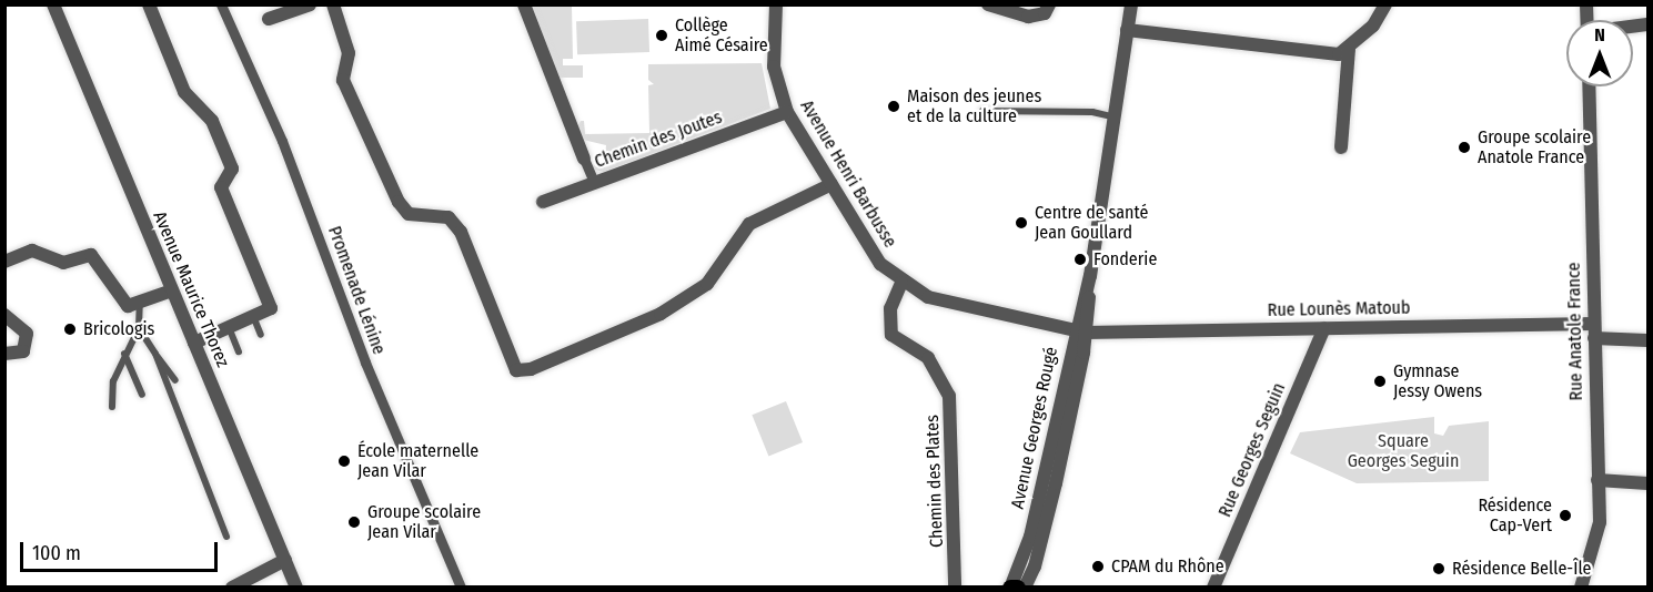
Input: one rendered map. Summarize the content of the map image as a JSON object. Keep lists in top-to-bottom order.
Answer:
{
  "streets": {
    "street": [
      "Chemin des Joutes",
      "Avenue Henri Barbusse",
      "Avenue Maurice Thorez",
      "Promenade Lénine",
      "Rue Lounès Matoub",
      "Rue Anatole France",
      "Avenue Georges Rougé",
      "Rue Georges Seguin",
      "Chemin des Plates"
    ]
  },
  "crossings": [
    ["Chemin des Joutes", "Avenue Henri Barbusse"],
    ["Avenue Henri Barbusse", "Rue Lounès Matoub"],
    ["Avenue Henri Barbusse", "Avenue Georges Rougé"],
    ["Avenue Henri Barbusse", "Chemin des Plates"],
    ["Rue Lounès Matoub", "Rue Anatole France"],
    ["Rue Lounès Matoub", "Avenue Georges Rougé"],
    ["Rue Lounès Matoub", "Rue Georges Seguin"]
  ],
  "parks": ["Square Georges Seguin"],
  "places": [
    "Collège Aimé Césaire",
    "Maison des jeunes et de la culture",
    "Groupe scolaire Anatole France",
    "Centre de santé Jean Goullard",
    "Fonderie",
    "Bricologis",
    "Gymnase Jessy Owens",
    "École maternelle Jean Vilar",
    "Résidence Cap-Vert",
    "Groupe scolaire Jean Vilar",
    "CPAM du Rhône",
    "Résidence Belle-Île"
  ],
  "scale_bar": "100 m",
  "north": "top"
}
